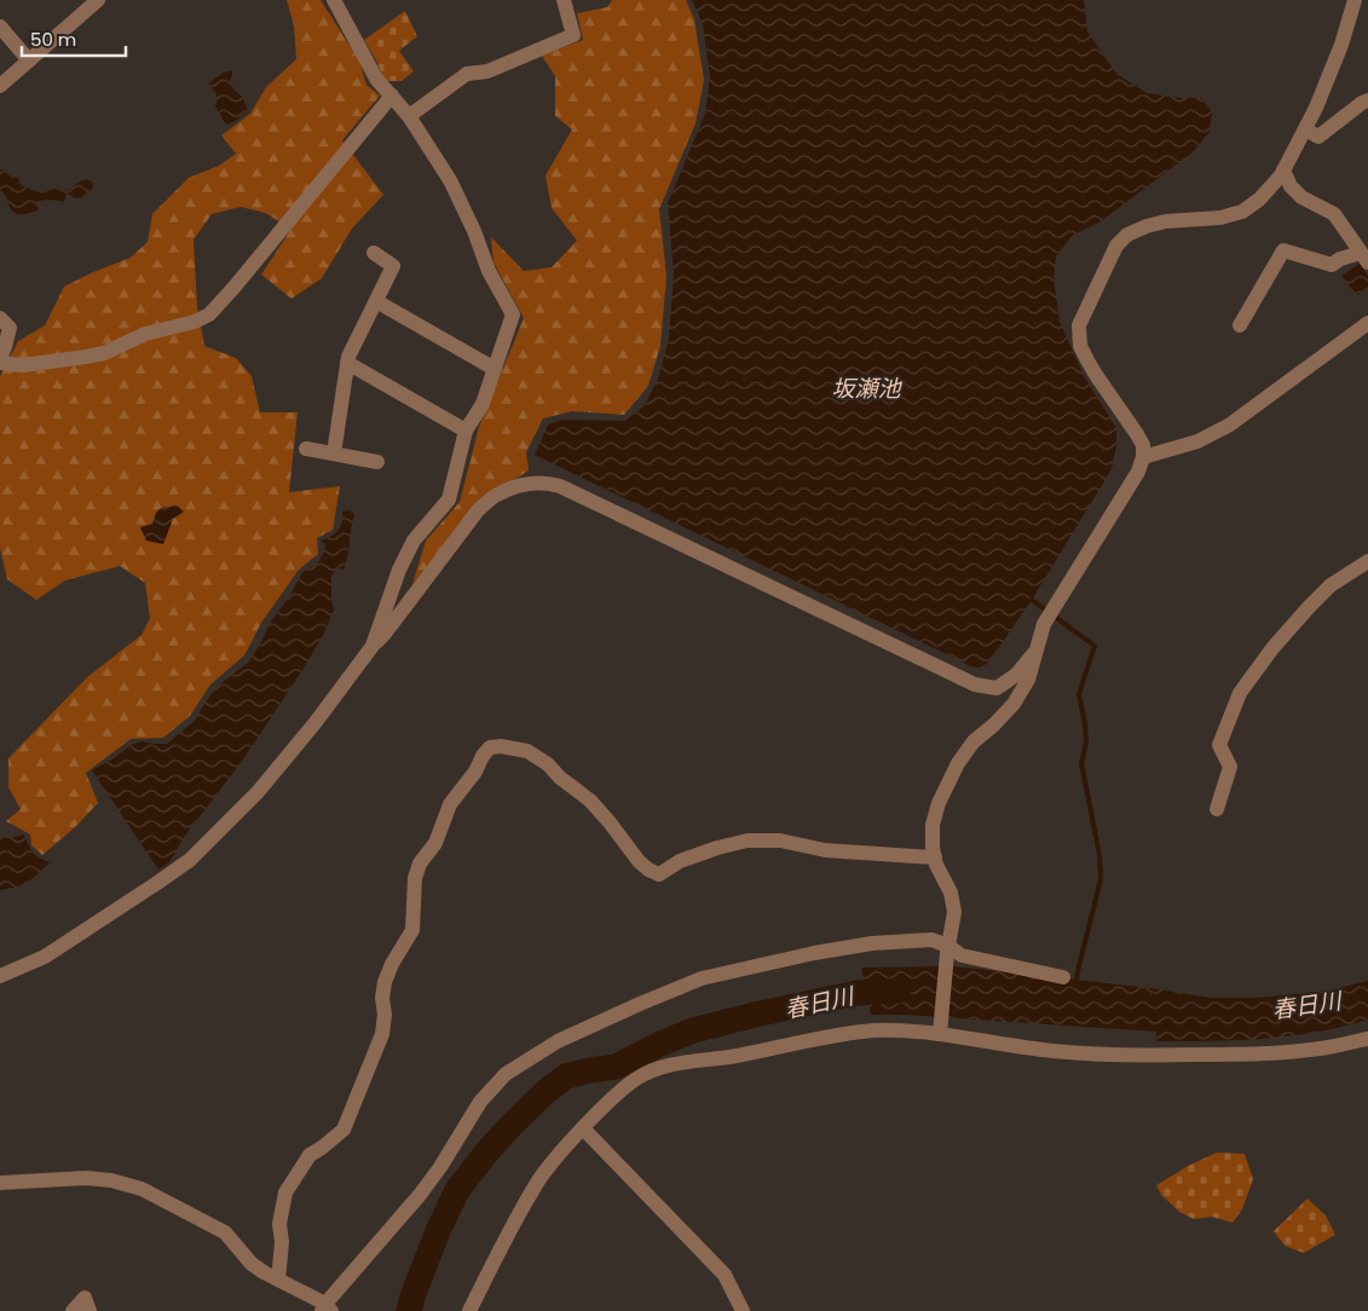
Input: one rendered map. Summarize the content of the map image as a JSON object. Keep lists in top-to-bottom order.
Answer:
{
  "water": ["坂瀬池", "春日川"],
  "scale_bar": "50 m"
}
